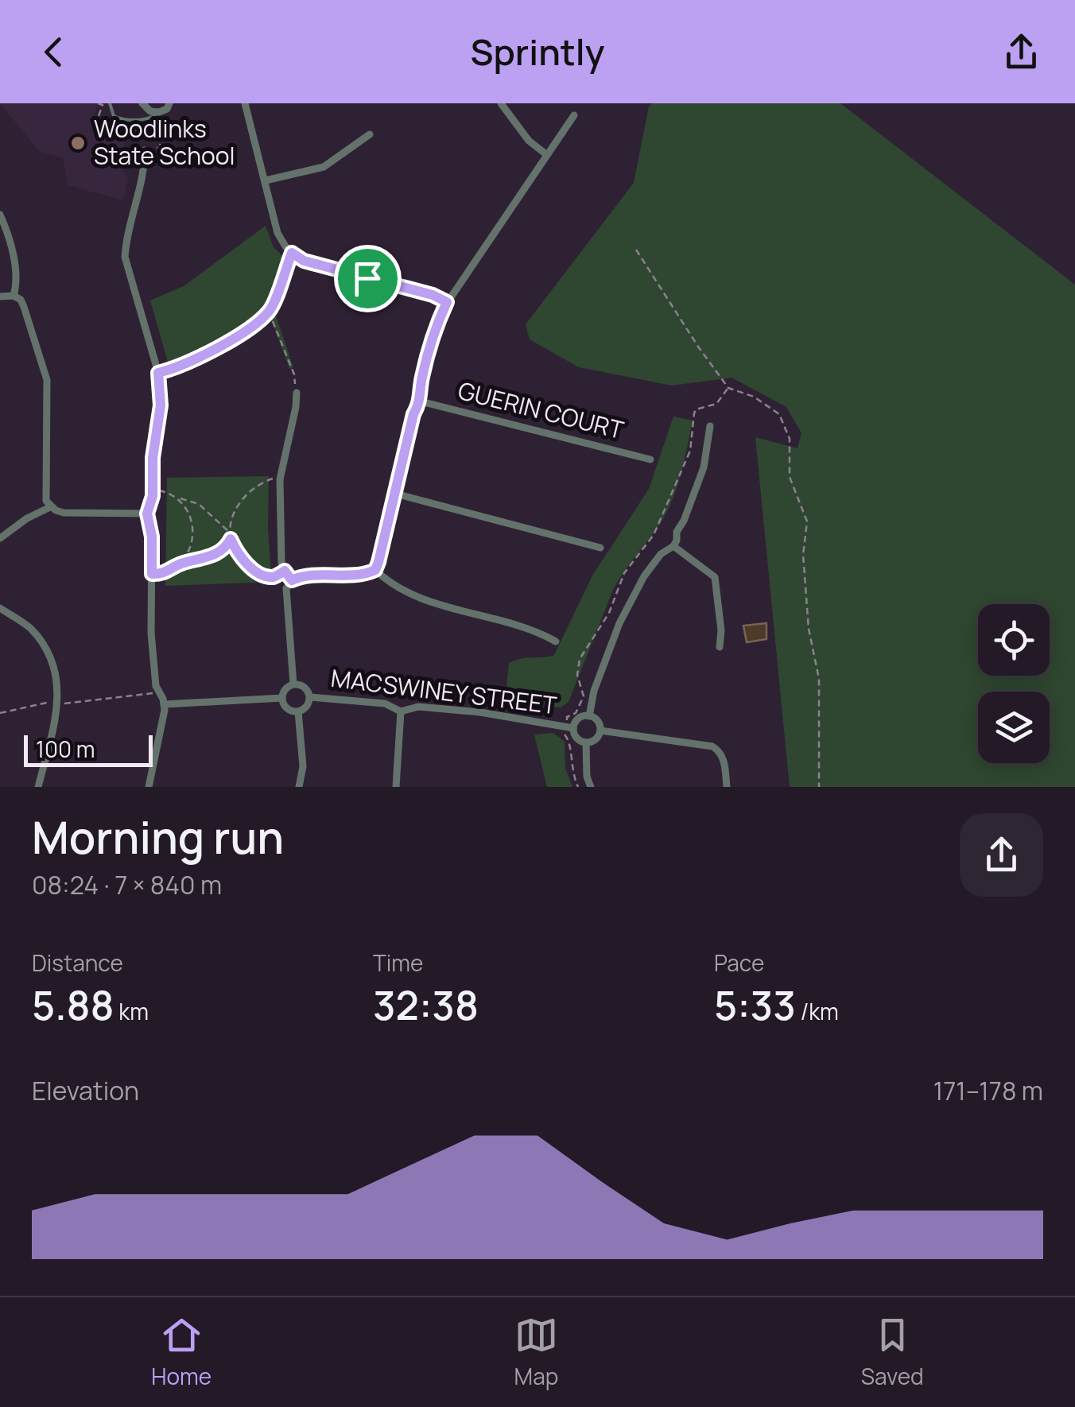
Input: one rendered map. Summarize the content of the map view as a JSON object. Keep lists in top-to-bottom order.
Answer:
{
  "streets": {
    "street": ["GUERIN COURT", "MACSWINEY STREET"]
  },
  "places": ["Woodlinks State School"],
  "scale_bar": "100 m",
  "page": {
    "header": "Sprintly",
    "scale": "100 m",
    "heading": ["Morning run", "08:24 · 7 × 840 m"],
    "stats": [
      ["Distance", "5.88 km"],
      ["Time", "32:38"],
      ["Pace", "5:33 /km"]
    ],
    "chart": ["Elevation", "171–178 m"],
    "tabs": ["Home", "Map", "Saved"]
  }
}
